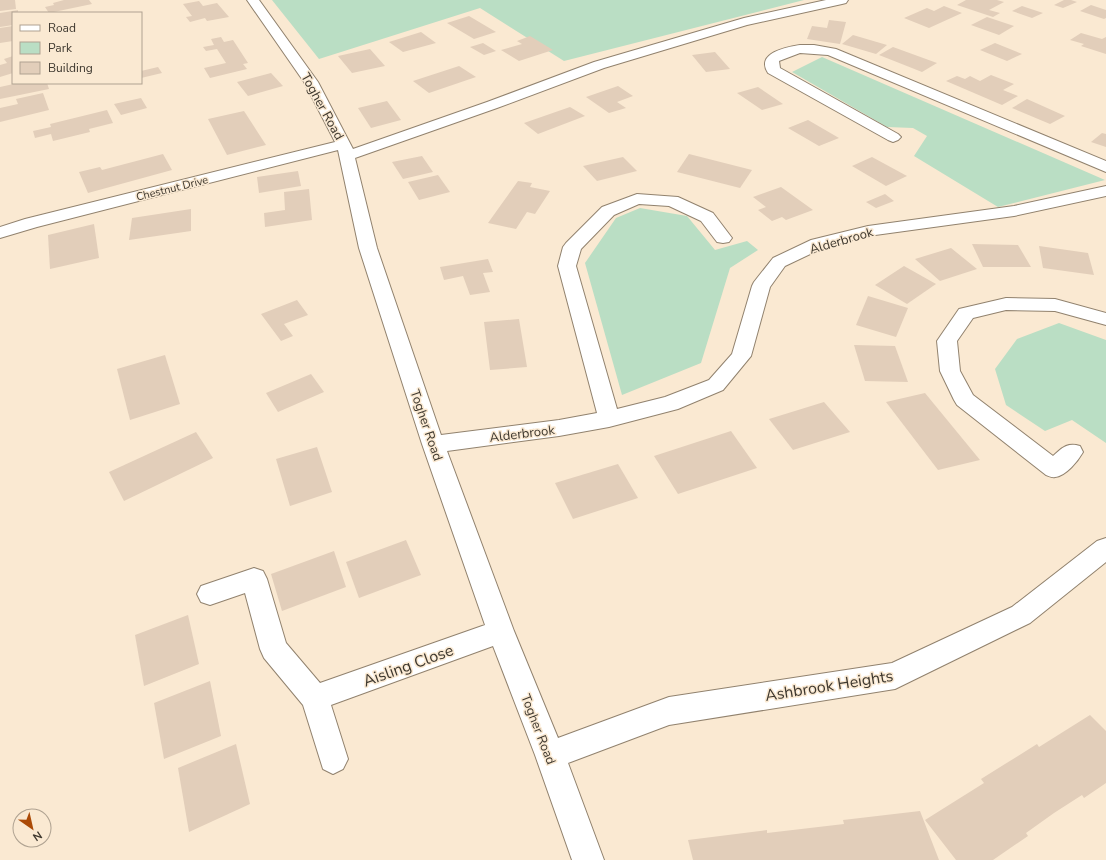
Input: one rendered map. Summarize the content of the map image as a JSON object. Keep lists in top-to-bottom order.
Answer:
{
  "streets": {
    "street": [
      "Togher Road",
      "Chestnut Drive",
      "Alderbrook",
      "Aisling Close",
      "Ashbrook Heights"
    ]
  },
  "crossings": [
    ["Togher Road", "Chestnut Drive"],
    ["Togher Road", "Alderbrook"],
    ["Togher Road", "Aisling Close"],
    ["Togher Road", "Ashbrook Heights"]
  ],
  "legend": ["Road", "Park", "Building"],
  "north": "bottom right"
}
